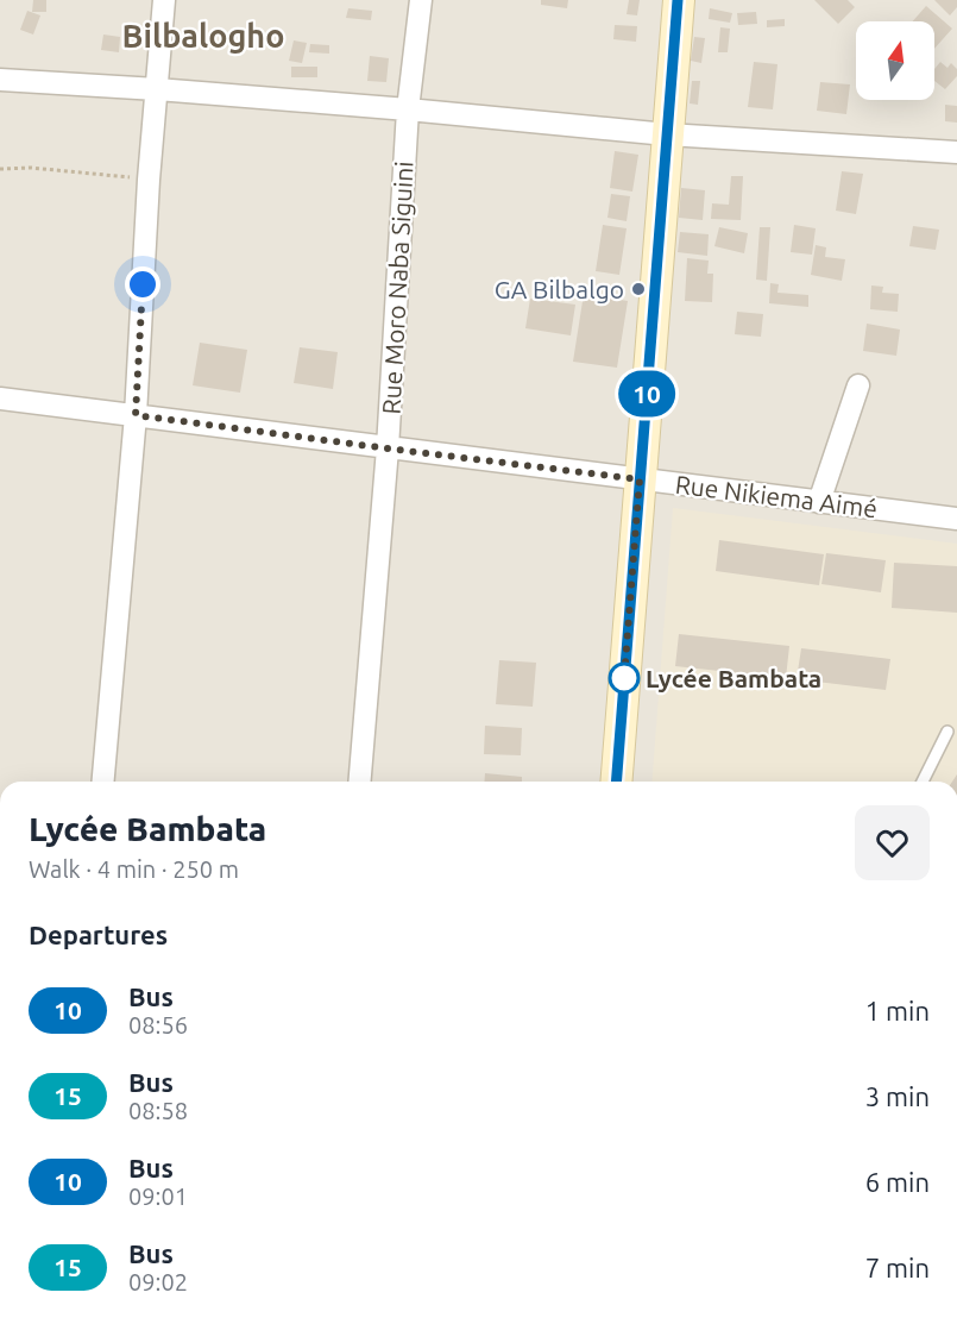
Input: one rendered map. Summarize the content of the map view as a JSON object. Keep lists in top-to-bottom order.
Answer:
{
  "streets": {
    "street": ["Rue Moro Naba Siguini", "Rue Nikiema Aimé"]
  },
  "crossings": [
    ["Rue Moro Naba Siguini", "Rue Nikiema Aimé"]
  ],
  "districts": ["Bilbalogho"],
  "places": ["GA Bilbalgo", "Lycée Bambata"],
  "lines": ["bus line 10"],
  "north": "top",
  "page": {
    "on_map": "10",
    "heading": [
      ["Lycée Bambata", "Walk · 4 min · 250 m"],
      "Departures"
    ],
    "list": [
      {
        "mark": "10",
        "name": "Bus",
        "note": "08:56",
        "value": "1 min"
      },
      {
        "mark": "15",
        "name": "Bus",
        "note": "08:58",
        "value": "3 min"
      },
      {
        "mark": "10",
        "name": "Bus",
        "note": "09:01",
        "value": "6 min"
      },
      {
        "mark": "15",
        "name": "Bus",
        "note": "09:02",
        "value": "7 min"
      }
    ]
  }
}
